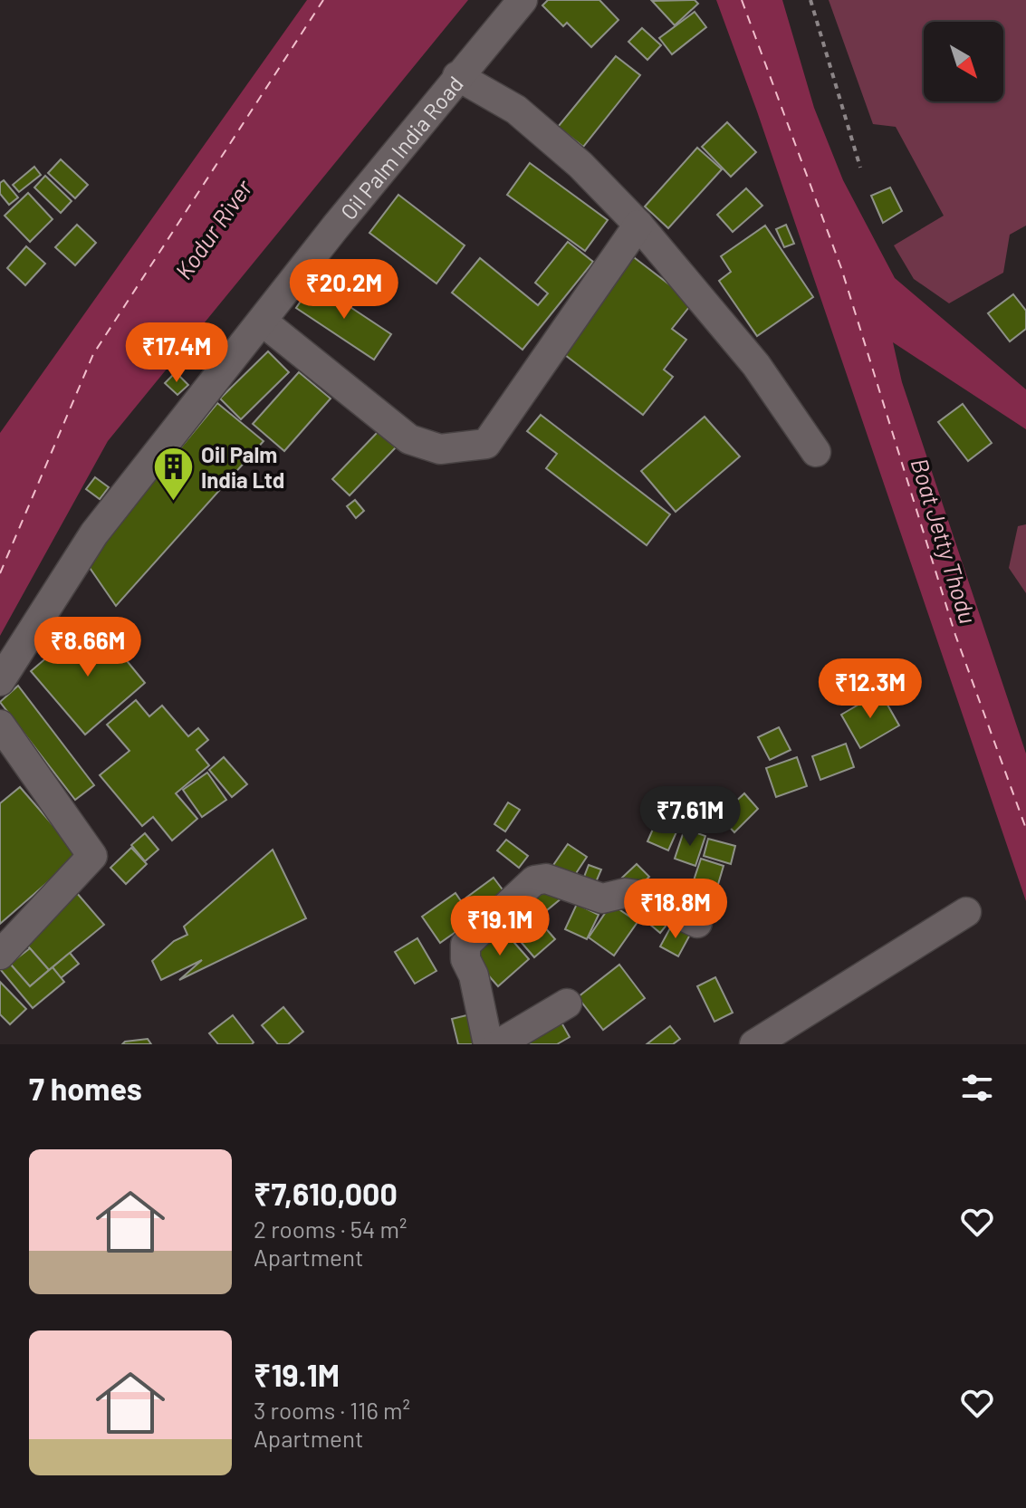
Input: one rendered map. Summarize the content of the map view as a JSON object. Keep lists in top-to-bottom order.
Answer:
{
  "streets": {
    "street": ["Oil Palm India Road"]
  },
  "water": ["Kodur River", "Boat Jetty Thodu"],
  "places": {
    "building": ["Oil Palm India Ltd"]
  },
  "north": "bottom right",
  "page": {
    "price": [
      "₹20.2M",
      "₹17.4M",
      "₹8.66M",
      "₹12.3M",
      "₹7.61M",
      "₹18.8M",
      "₹19.1M"
    ],
    "heading": "7 homes",
    "list": [
      {
        "name": "₹7,610,000",
        "note": "2 rooms · 54 m² · Apartment"
      },
      {
        "name": "₹19.1M",
        "note": "3 rooms · 116 m² · Apartment"
      }
    ]
  }
}
